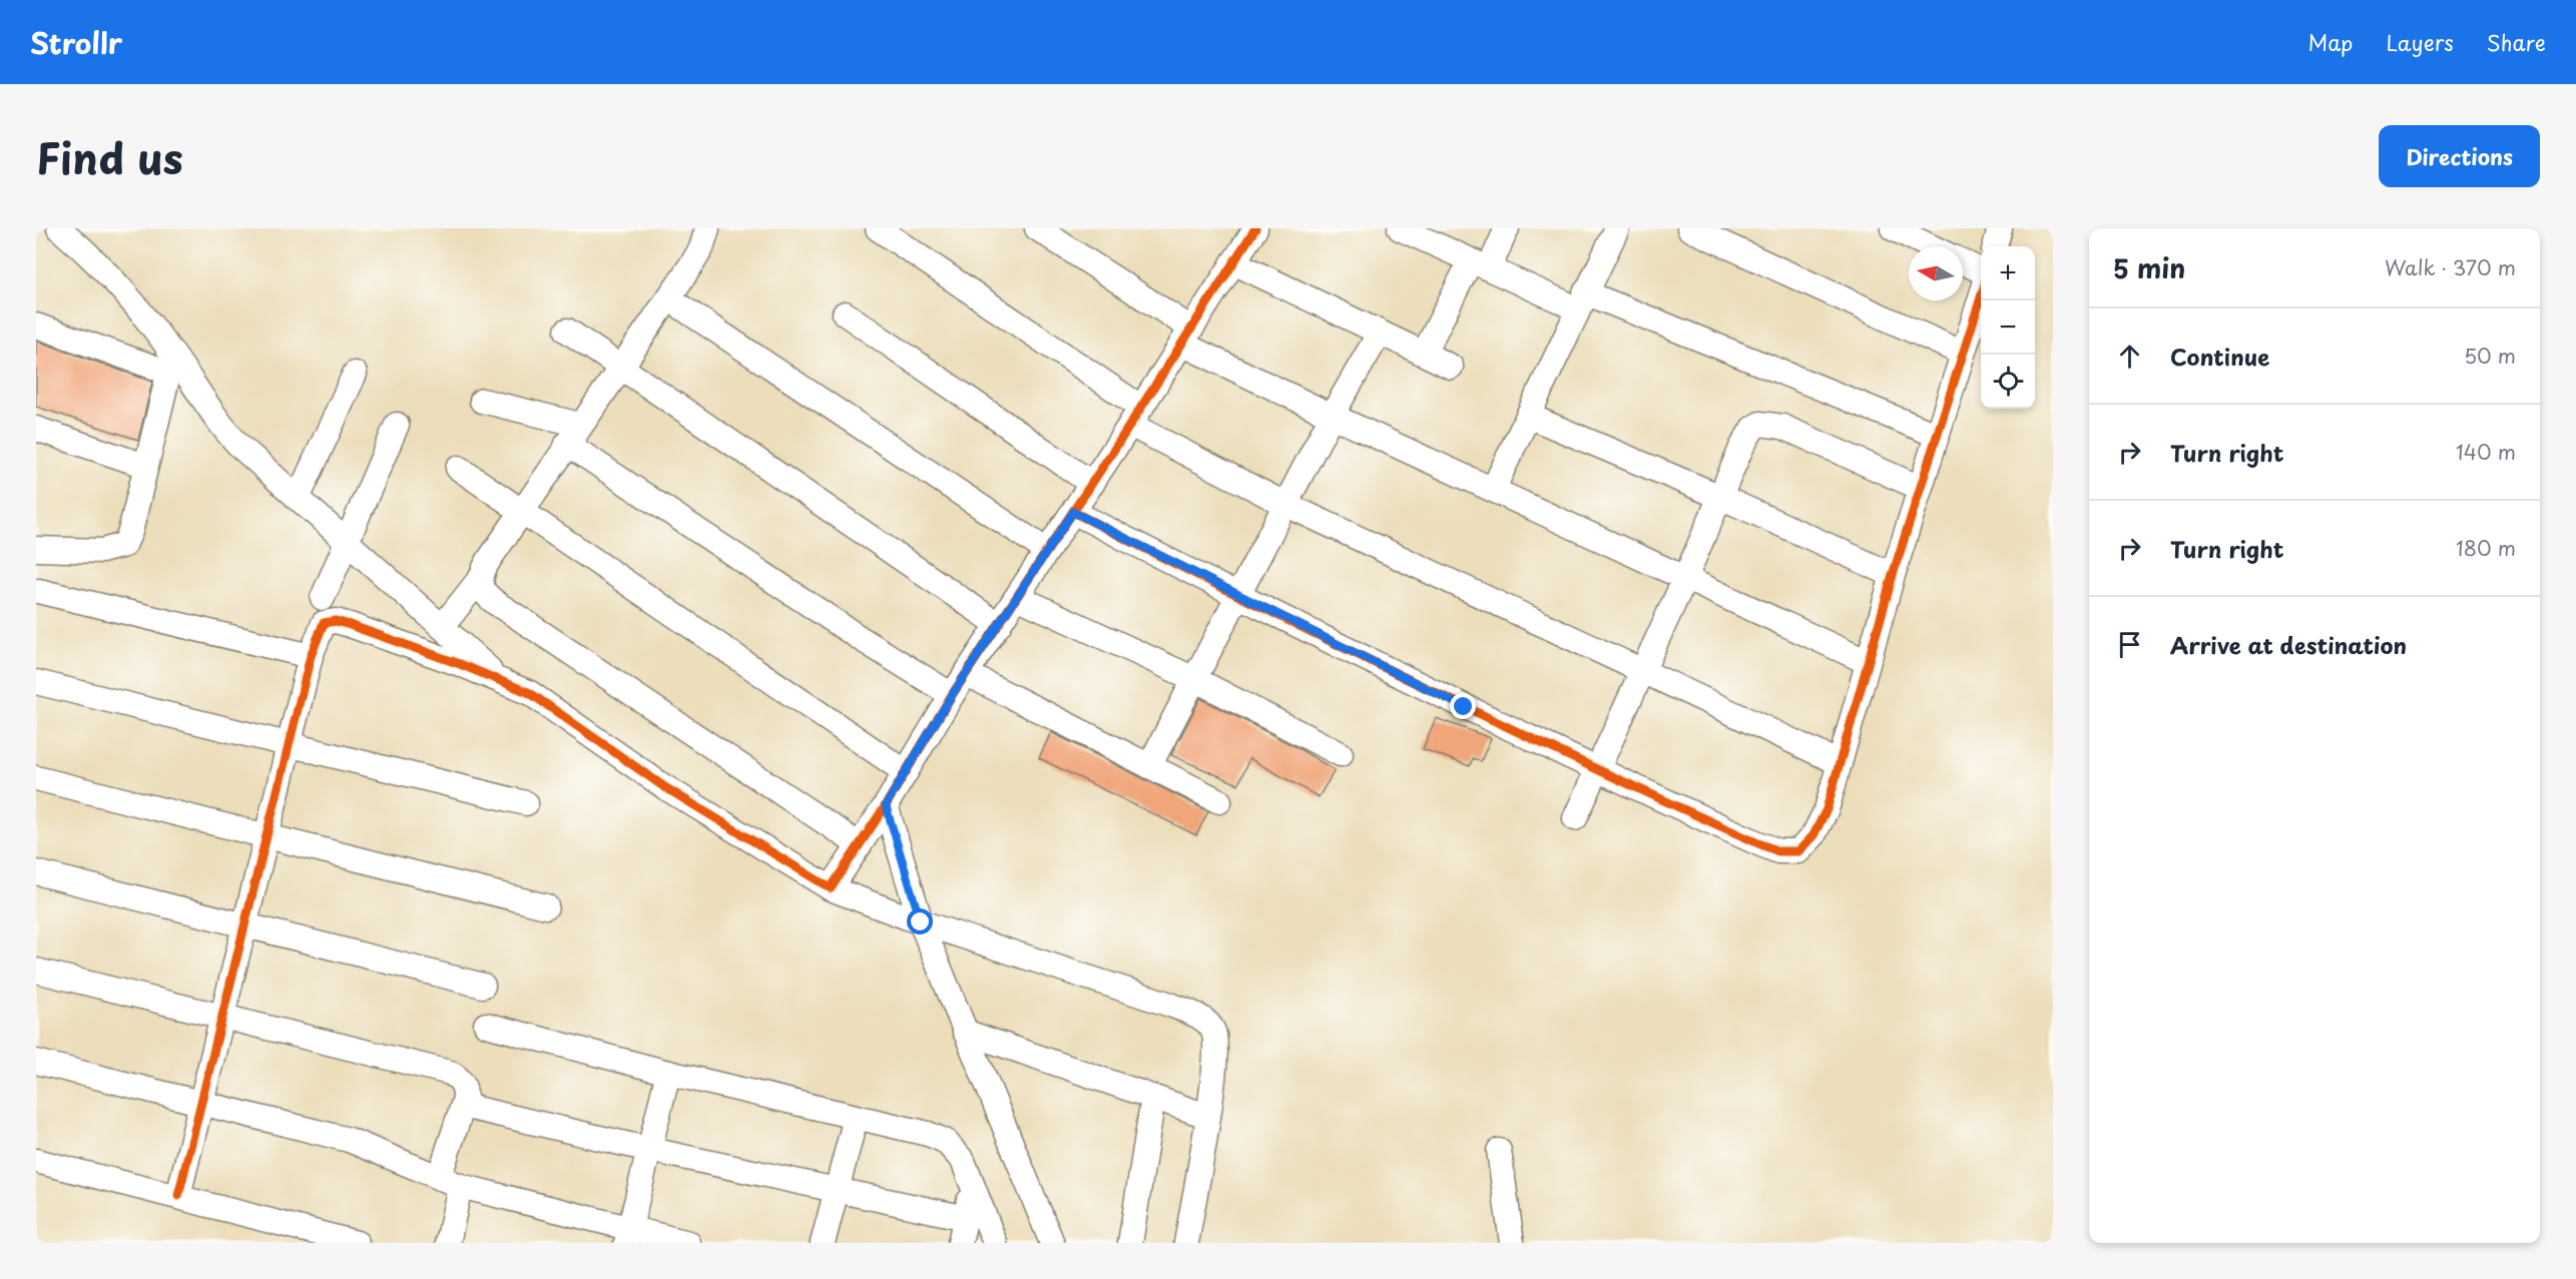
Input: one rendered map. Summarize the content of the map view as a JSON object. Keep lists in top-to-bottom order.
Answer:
{
  "north": "left",
  "page": {
    "header": "Strollr",
    "nav": ["Map", "Layers", "Share"],
    "title": "Find us",
    "buttons": "Directions",
    "heading": ["5 min", "Walk · 370 m"],
    "map_buttons": ["+", "−"],
    "list": [
      ["Continue", "50 m"],
      ["Turn right", "140 m"],
      ["Turn right", "180 m"],
      "Arrive at destination"
    ]
  }
}
